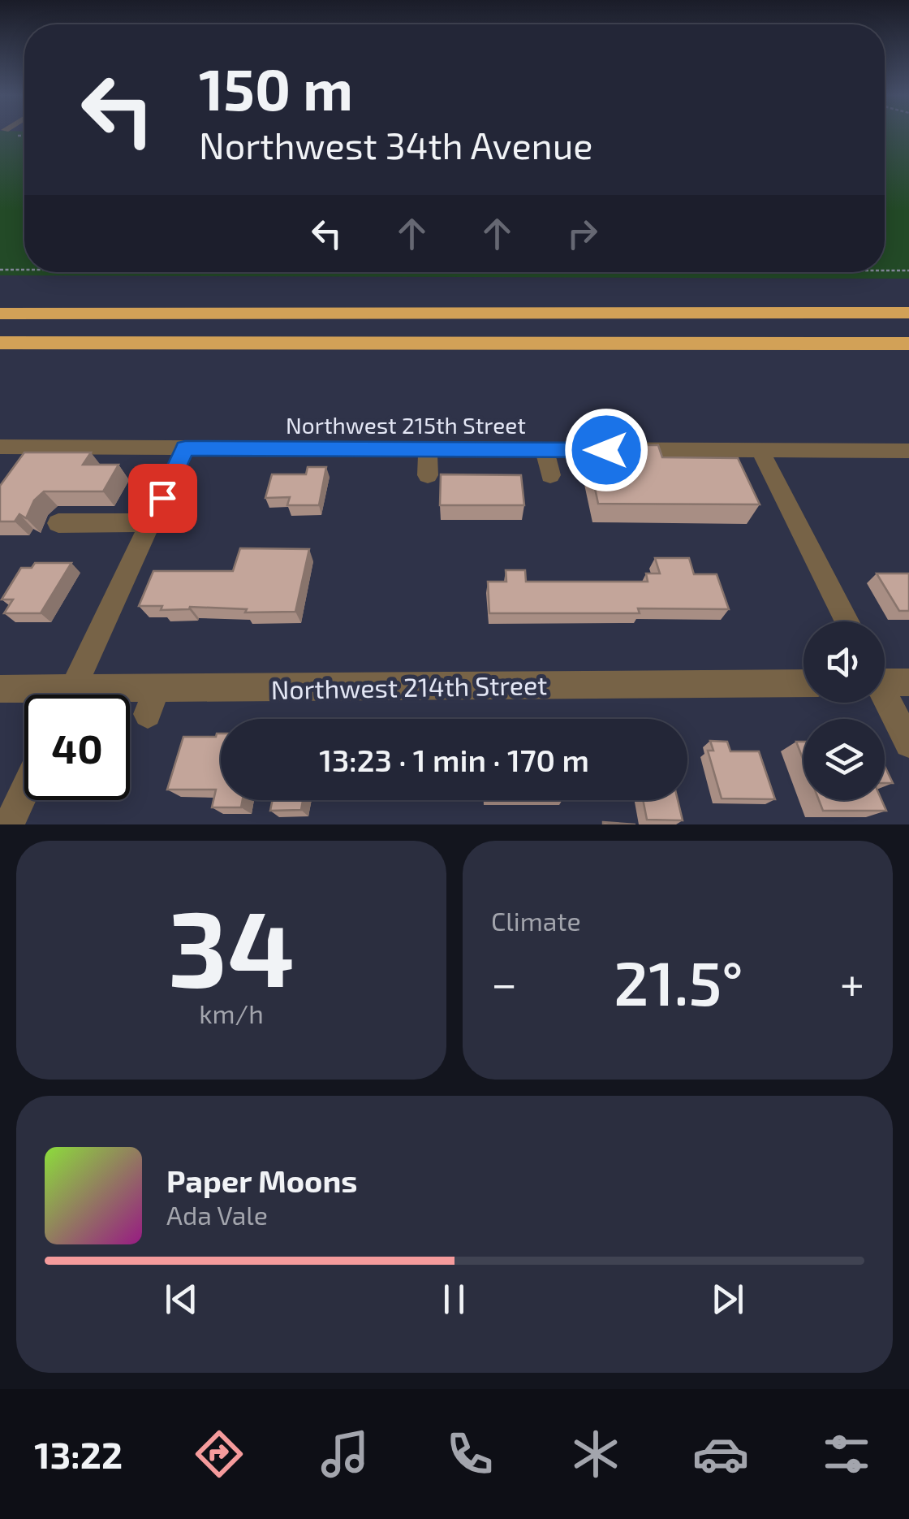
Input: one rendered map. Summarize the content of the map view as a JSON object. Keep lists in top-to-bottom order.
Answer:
{
  "streets": {
    "street": ["Northwest 215th Street", "Northwest 214th Street"]
  },
  "page": {
    "turn": ["150 m", "Northwest 34th Avenue"],
    "limit": "40",
    "trip": "13:23 · 1 min · 170 m",
    "tile": [
      ["34", "km/h"],
      "Climate"
    ],
    "heat": ["−", "21.5°", "+"],
    "song": ["Paper Moons", "Ada Vale"],
    "tabs": "13:22"
  }
}
